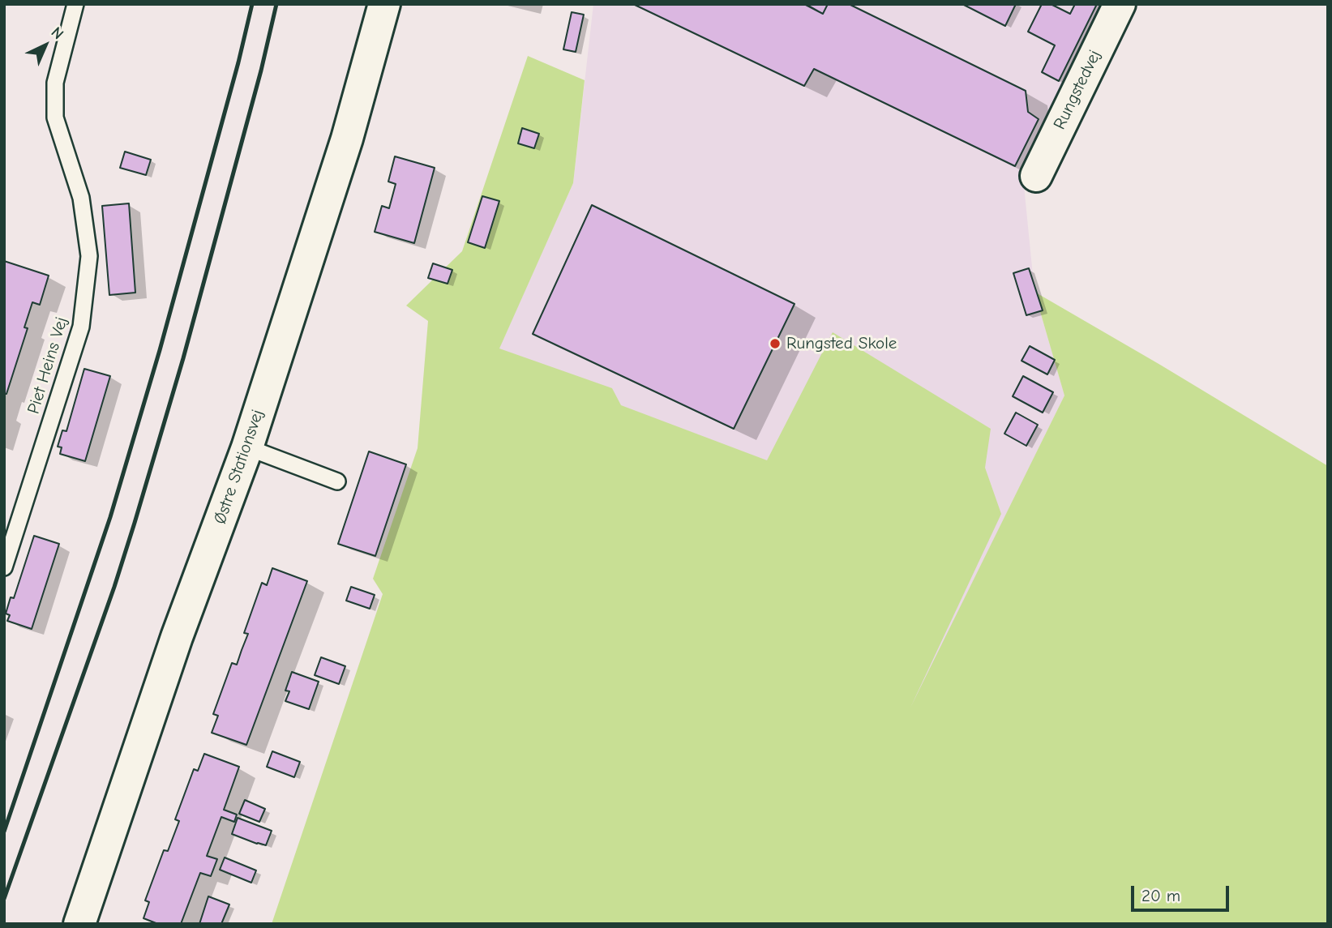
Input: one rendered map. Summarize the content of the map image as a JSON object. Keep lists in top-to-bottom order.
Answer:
{
  "streets": {
    "street": ["Rungstedvej", "Østre Stationsvej"],
    "lane": ["Piet Heins Vej"]
  },
  "places": ["Rungsted Skole"],
  "scale_bar": "20 m",
  "north": "top right"
}
